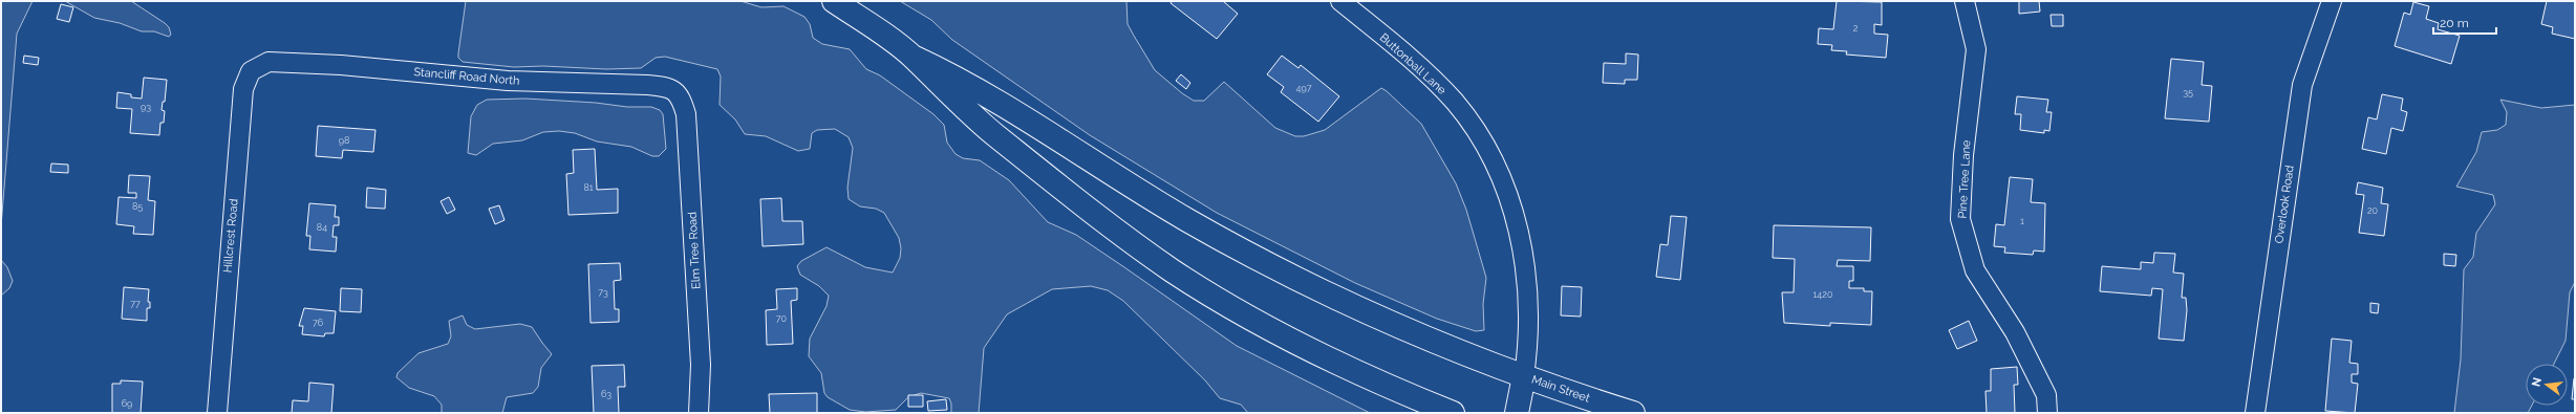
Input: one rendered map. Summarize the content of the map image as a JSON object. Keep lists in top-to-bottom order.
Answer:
{
  "streets": {
    "main road": ["Main Street"],
    "street": [
      "Buttonball Lane",
      "Stancliff Road North",
      "Pine Tree Lane",
      "Overlook Road",
      "Hillcrest Road",
      "Elm Tree Road"
    ]
  },
  "crossings": [
    ["Buttonball Lane", "Main Street"],
    ["Stancliff Road North", "Hillcrest Road"],
    ["Stancliff Road North", "Elm Tree Road"]
  ],
  "house_numbers": [
    "2",
    "497",
    "35",
    "93",
    "98",
    "81",
    "85",
    "20",
    "1",
    "84",
    "73",
    "1420",
    "77",
    "70",
    "76",
    "63",
    "69"
  ],
  "scale_bar": "20 m",
  "north": "left"
}
